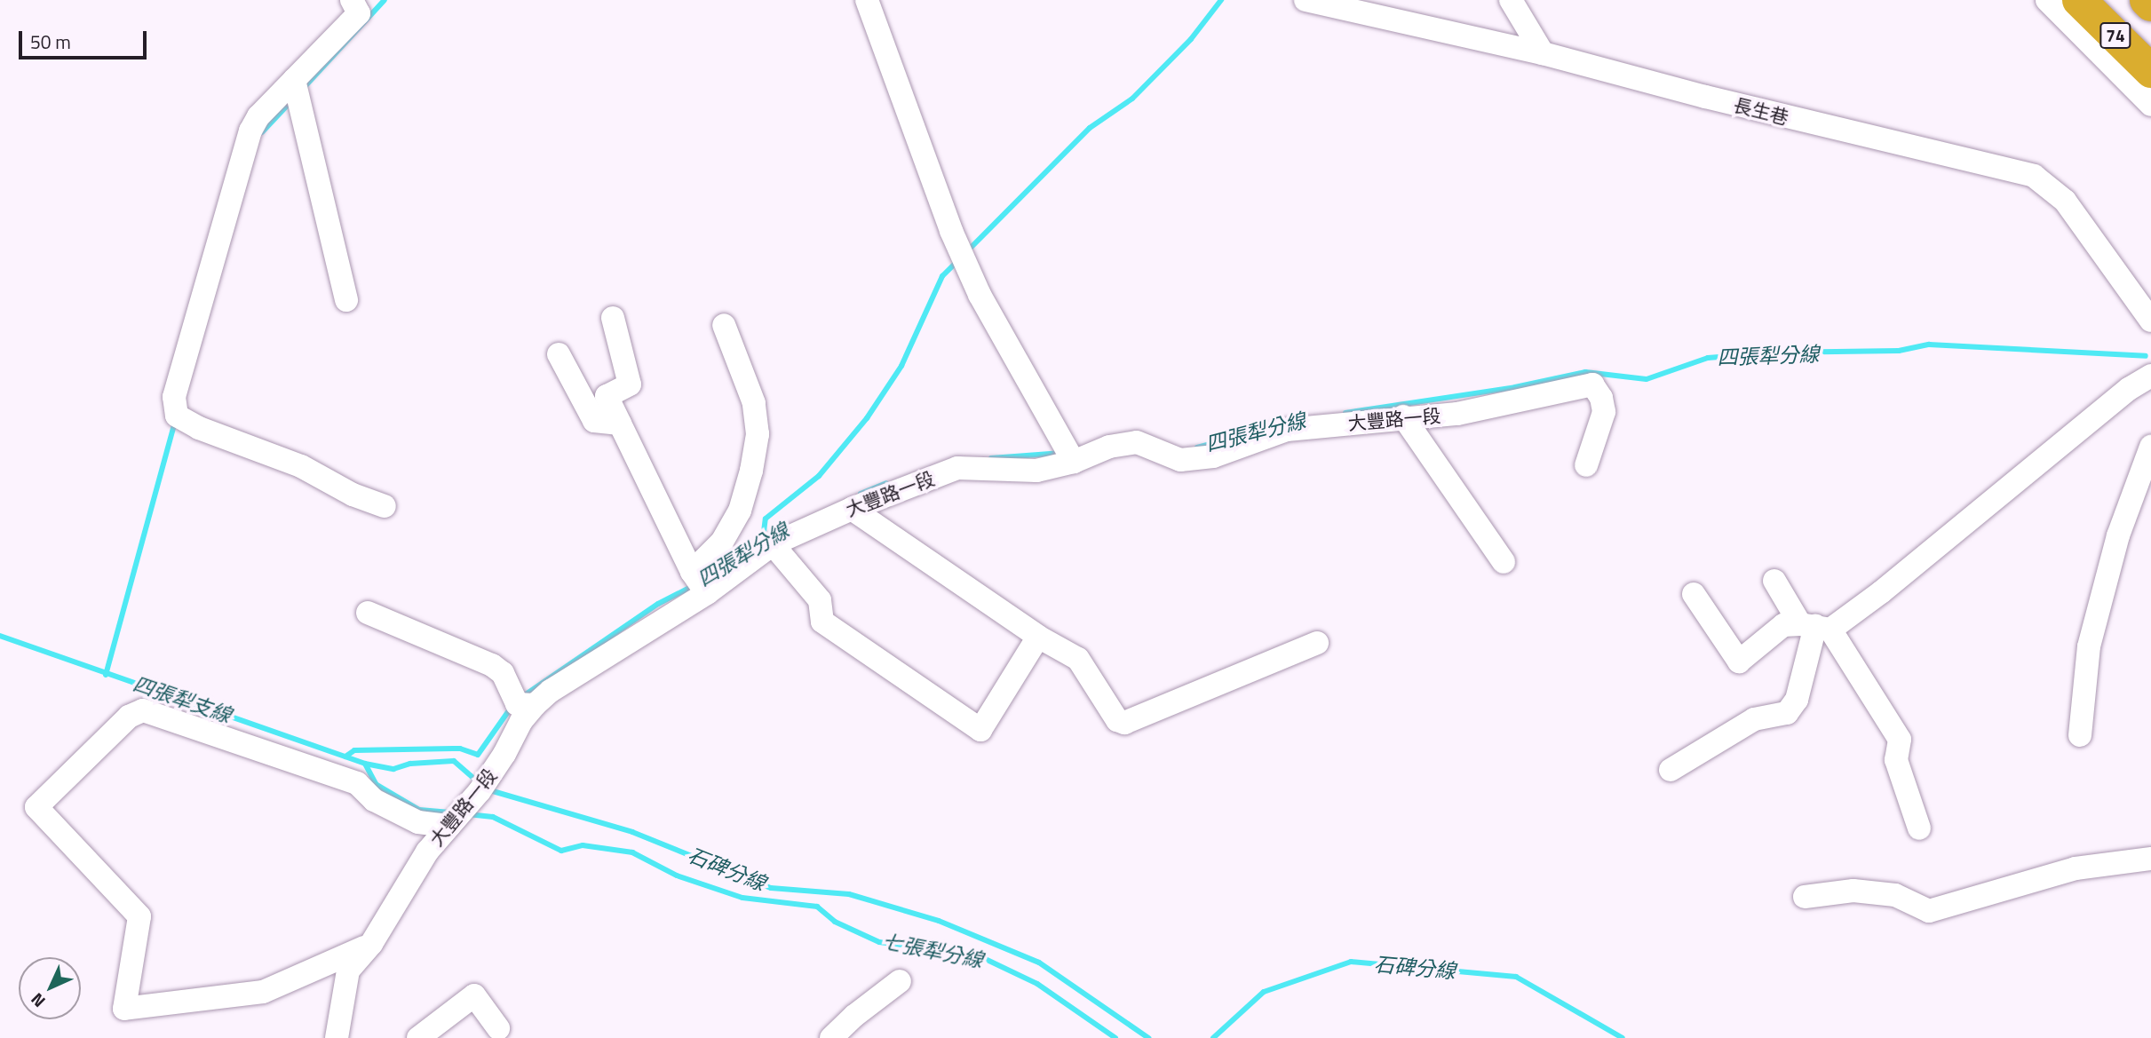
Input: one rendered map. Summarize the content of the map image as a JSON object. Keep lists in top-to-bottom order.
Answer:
{
  "streets": {
    "highway": ["74"],
    "street": ["長生巷", "大豐路一段"]
  },
  "water": [
    "四張犁分線",
    "四張犁支線",
    "石碑分線",
    "七張犁分線"
  ],
  "scale_bar": "50 m",
  "north": "bottom left"
}
